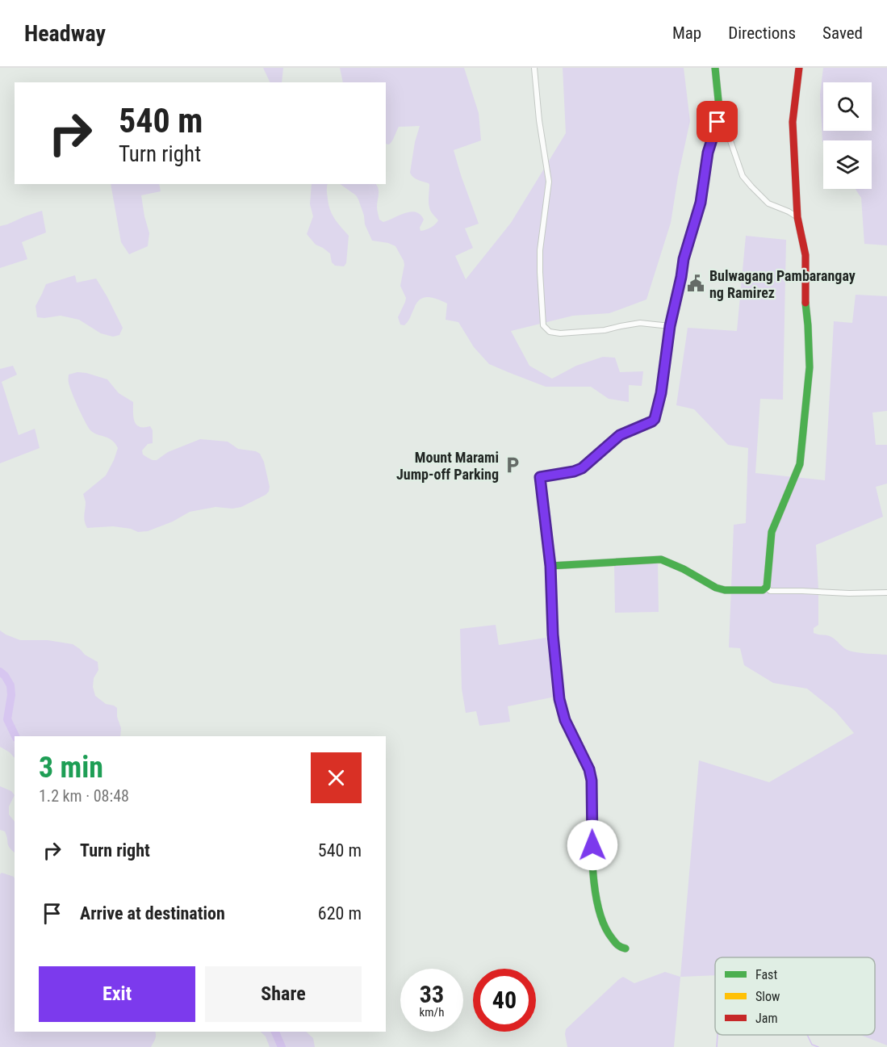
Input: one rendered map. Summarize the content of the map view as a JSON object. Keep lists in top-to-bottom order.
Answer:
{
  "places": {
    "public building": ["Bulwagang Pambarangay ng Ramirez"],
    "parking": ["Mount Marami Jump-off Parking"]
  },
  "legend": ["Fast", "Slow", "Jam"],
  "page": {
    "header": "Headway",
    "nav": ["Map", "Directions", "Saved"],
    "turn": ["540 m", "Turn right"],
    "heading": ["3 min", "1.2 km · 08:48"],
    "list": [
      {
        "name": "Turn right",
        "value": "540 m"
      },
      {
        "name": "Arrive at destination",
        "value": "620 m"
      }
    ],
    "buttons": ["Exit", "Share"],
    "speed": "33 km/h",
    "limit": "40"
  }
}
